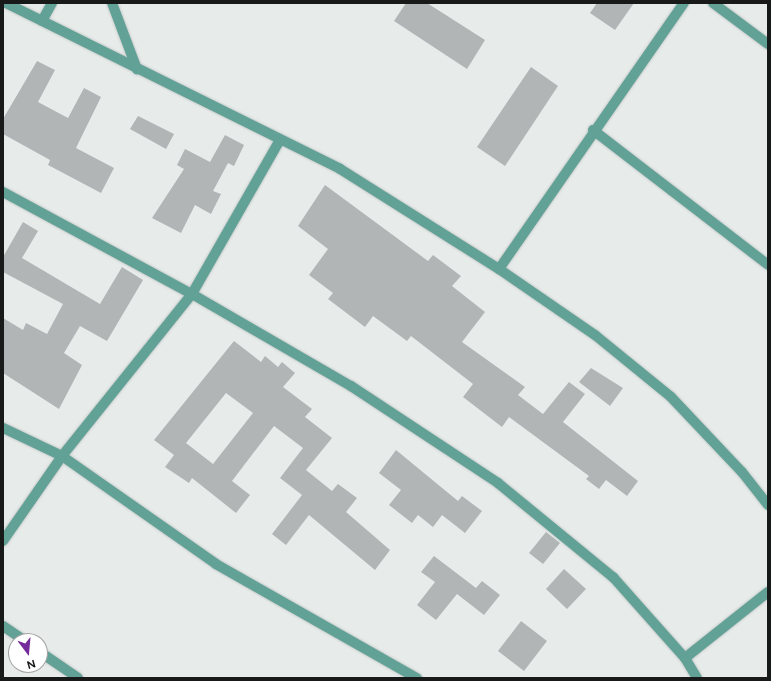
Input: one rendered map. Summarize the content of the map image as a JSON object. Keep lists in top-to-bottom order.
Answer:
{
  "north": "bottom"
}
